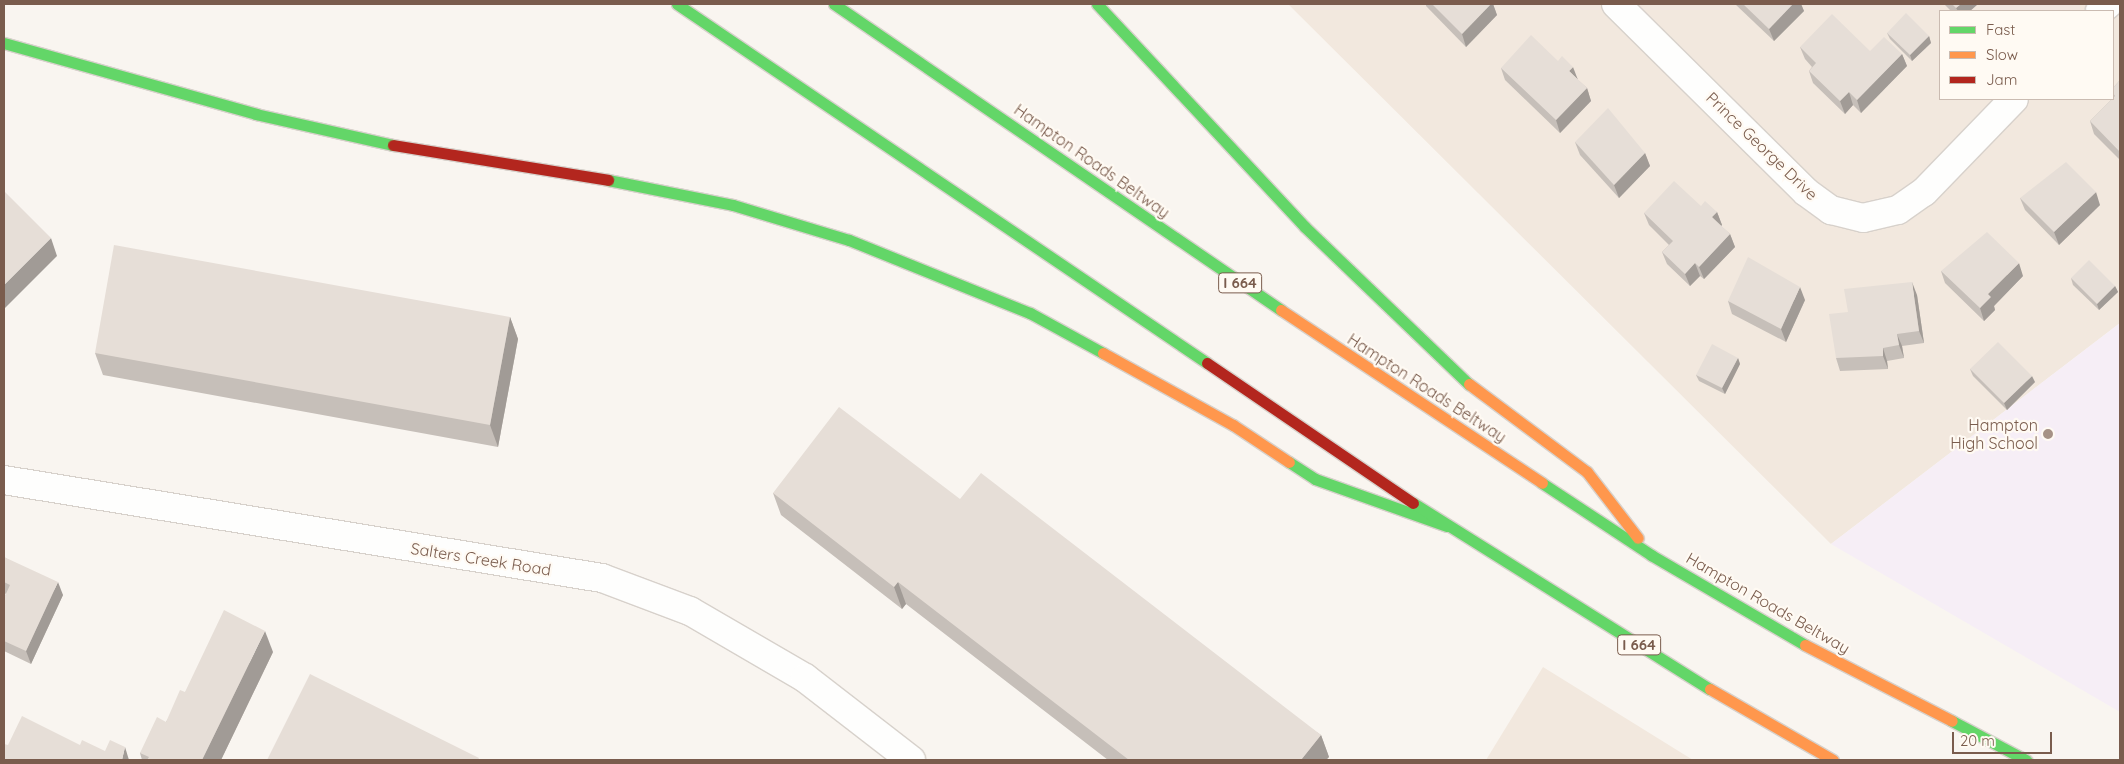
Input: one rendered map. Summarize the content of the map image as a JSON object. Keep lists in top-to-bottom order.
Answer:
{
  "streets": {
    "highway": ["Hampton Roads Beltway", "I 664"],
    "street": ["Prince George Drive", "Salters Creek Road"]
  },
  "places": ["Hampton High School"],
  "legend": ["Fast", "Slow", "Jam"],
  "scale_bar": "20 m"
}
